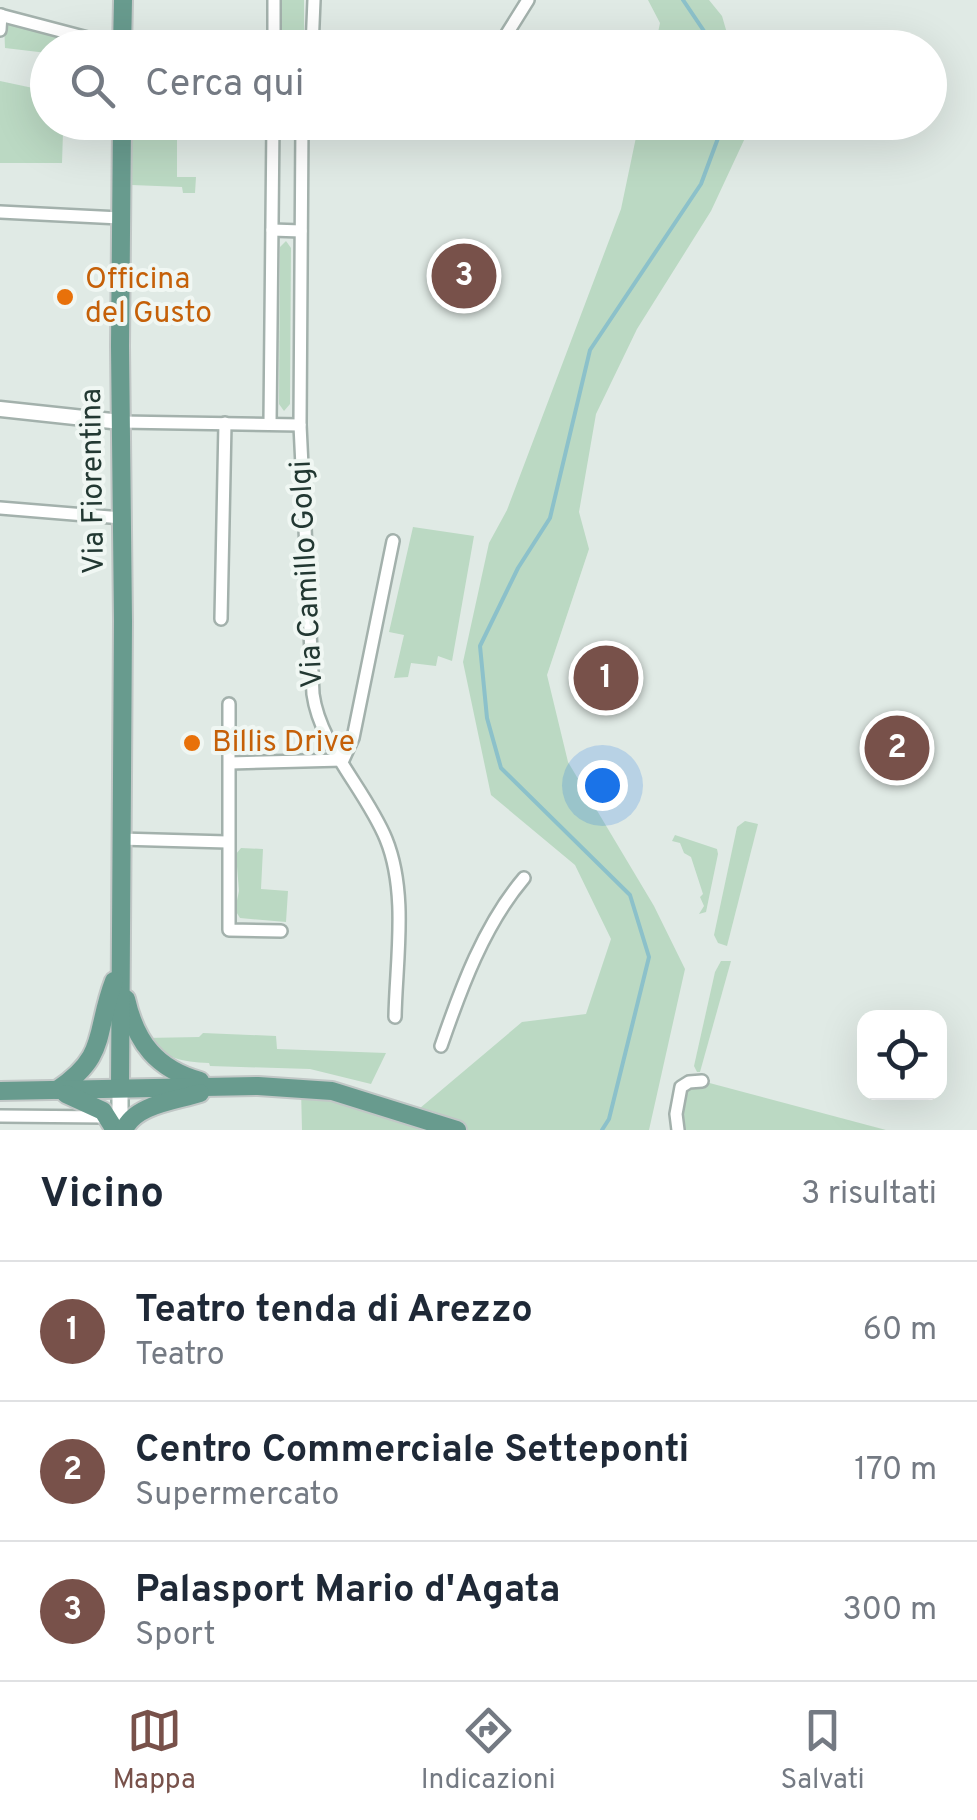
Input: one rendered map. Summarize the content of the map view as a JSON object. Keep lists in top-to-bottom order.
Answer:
{
  "streets": {
    "main road": ["Via Fiorentina"],
    "street": ["Via Camillo Golgi"]
  },
  "places": ["Officina del Gusto", "Billis Drive"],
  "page": {
    "search": "Cerca qui",
    "pins": ["3", "1", "2"],
    "heading": ["Vicino", "3 risultati"],
    "list": [
      {
        "mark": "1",
        "name": "Teatro tenda di Arezzo",
        "note": "Teatro",
        "value": "60 m"
      },
      {
        "mark": "2",
        "name": "Centro Commerciale Setteponti",
        "note": "Supermercato",
        "value": "170 m"
      },
      {
        "mark": "3",
        "name": "Palasport Mario d'Agata",
        "note": "Sport",
        "value": "300 m"
      }
    ],
    "nav": ["Mappa", "Indicazioni", "Salvati"]
  }
}
